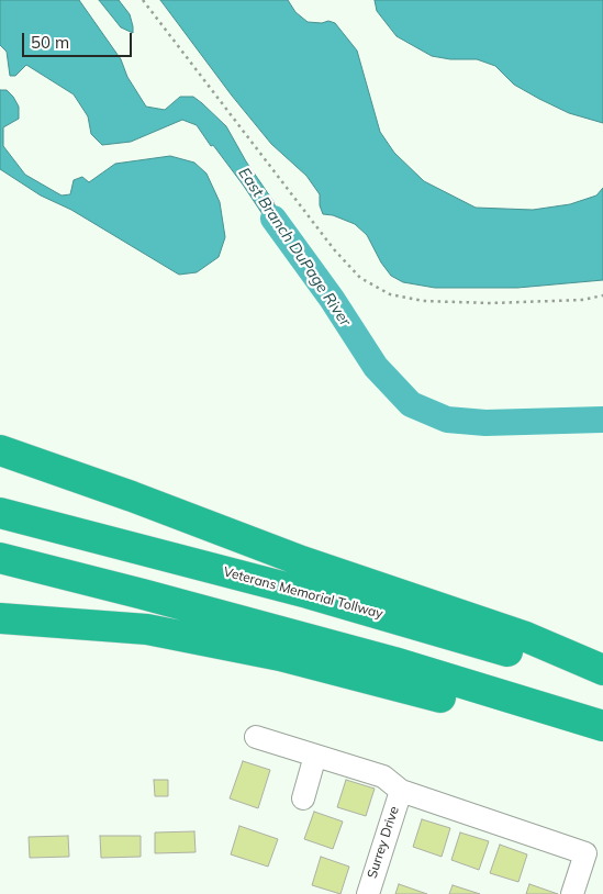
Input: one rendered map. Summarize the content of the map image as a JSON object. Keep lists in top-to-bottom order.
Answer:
{
  "streets": {
    "highway": ["Veterans Memorial Tollway"],
    "street": ["Surrey Drive"]
  },
  "water": ["East Branch DuPage River"],
  "scale_bar": "50 m"
}
